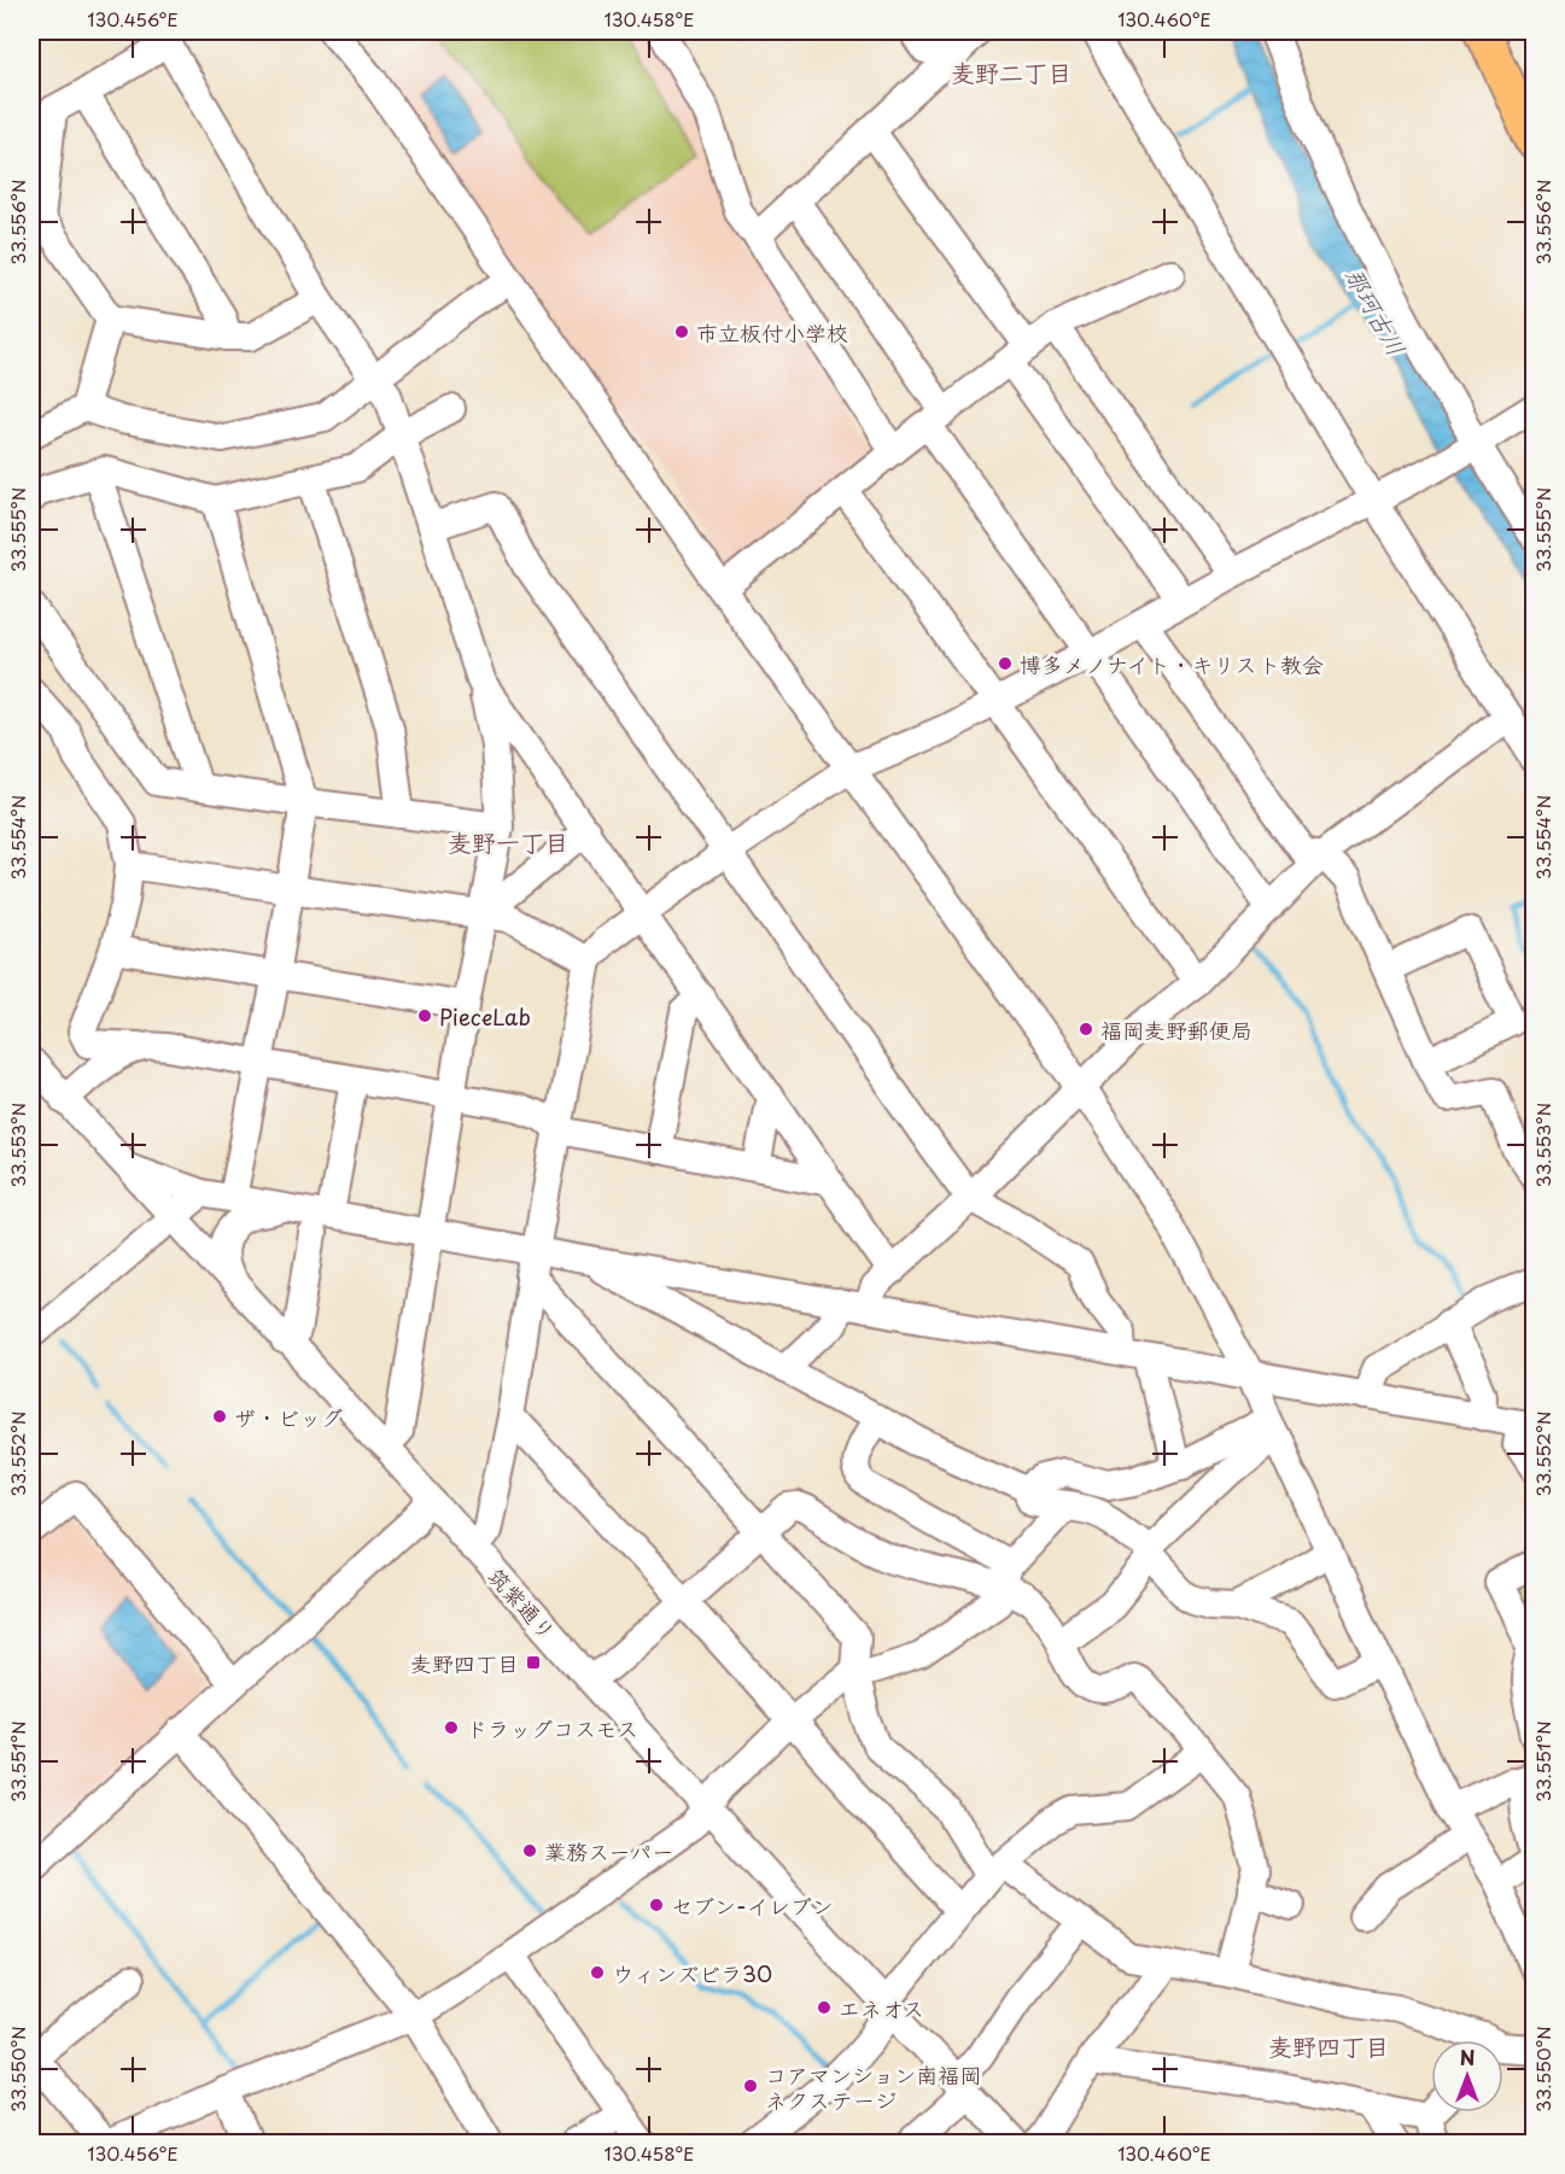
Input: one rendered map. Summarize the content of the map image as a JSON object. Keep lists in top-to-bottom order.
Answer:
{
  "streets": {
    "street": ["筑紫通り"]
  },
  "districts": ["麦野二丁目", "麦野一丁目", "麦野四丁目"],
  "water": ["那珂古川"],
  "places": {
    "other": [
      "市立板付小学校",
      "博多メノナイト・キリスト教会",
      "PieceLab",
      "福岡麦野郵便局",
      "ザ・ビッグ",
      "ドラッグコスモス",
      "業務スーパー",
      "セブン-イレブン",
      "ウィンズビラ30",
      "エネオス",
      "コアマンション南福岡 ネクステージ"
    ],
    "transit": ["麦野四丁目"]
  },
  "north": "top",
  "coordinates": [
    "130.456°E",
    "130.458°E",
    "130.460°E",
    "33.556°N",
    "33.555°N",
    "33.554°N",
    "33.553°N",
    "33.552°N",
    "33.551°N",
    "33.550°N"
  ]
}
